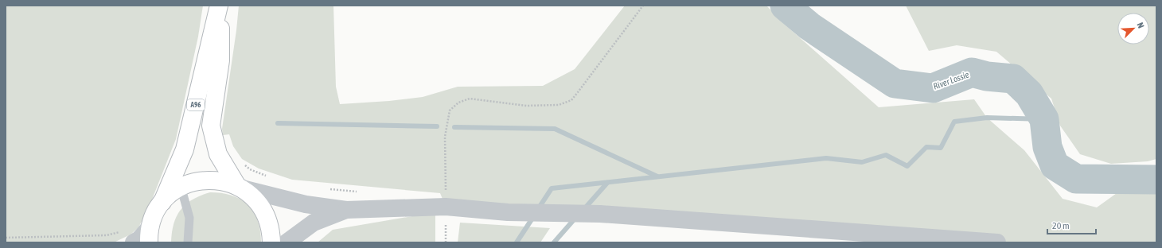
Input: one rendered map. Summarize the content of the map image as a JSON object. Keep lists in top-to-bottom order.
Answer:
{
  "streets": {
    "highway": ["A96"]
  },
  "water": ["River Lossie"],
  "scale_bar": "20 m",
  "north": "top right"
}
